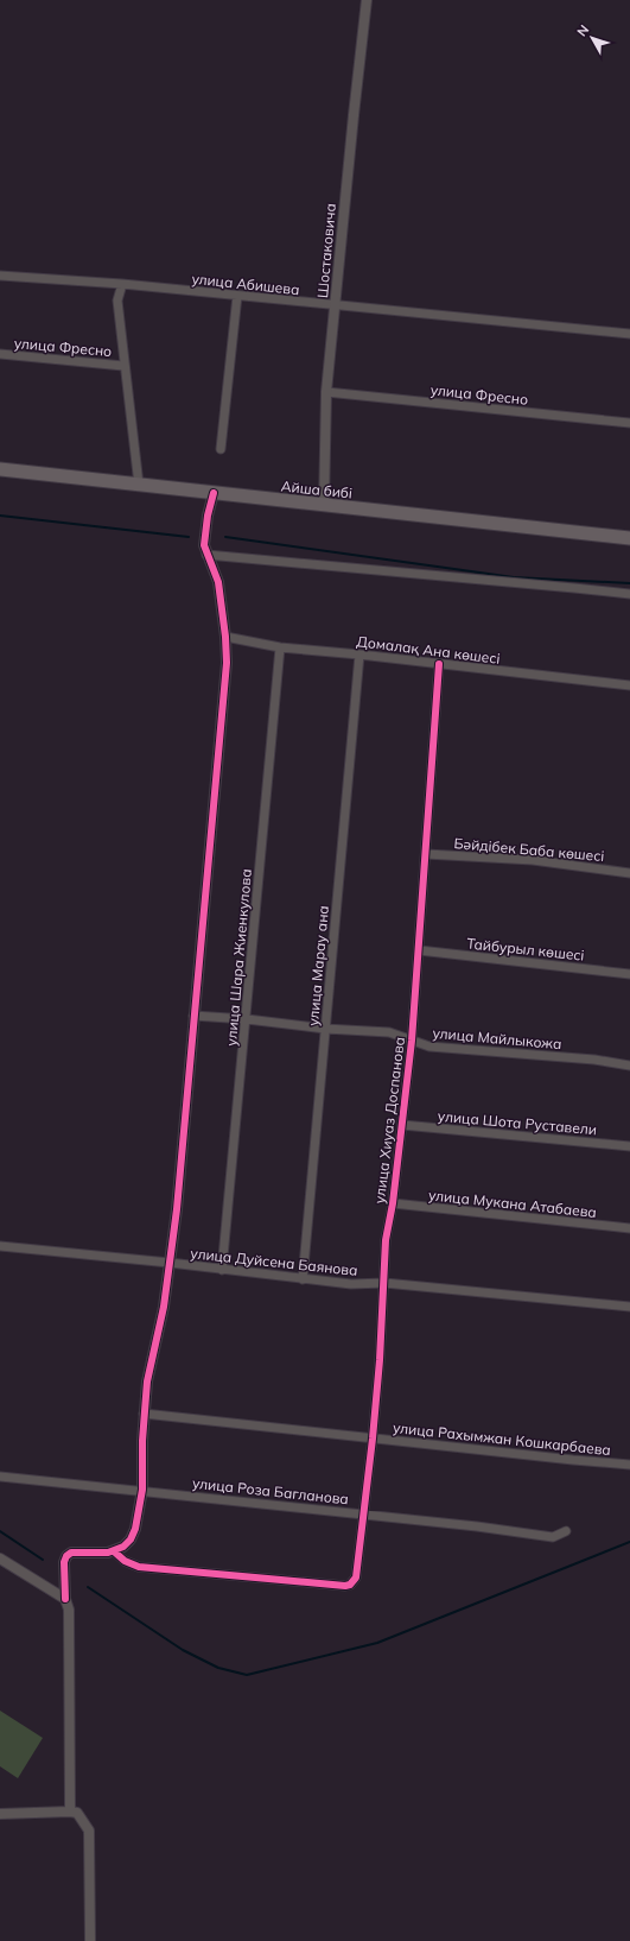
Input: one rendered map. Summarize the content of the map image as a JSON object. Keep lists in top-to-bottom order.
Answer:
{
  "streets": {
    "main road": ["Айша бибі"],
    "street": [
      "Шостаковича",
      "улица Абишева",
      "улица Фресно",
      "Домалақ Ана көшесі",
      "Бәйдібек Баба көшесі",
      "Тайбурыл көшесі",
      "улица Шара Жиенкулова",
      "улица Марау ана",
      "улица Майлыкожа",
      "улица Хиуаз Доспанова",
      "улица Шота Руставели",
      "улица Мукана Атабаева",
      "улица Дуйсена Баянова",
      "улица Рахымжан Кошкарбаева",
      "улица Роза Багланова"
    ]
  },
  "crossings": [
    ["Шостаковича", "улица Абишева"],
    ["Шостаковича", "улица Фресно"],
    ["Шостаковича", "Айша бибі"],
    ["Домалақ Ана көшесі", "улица Шара Жиенкулова"],
    ["Домалақ Ана көшесі", "улица Марау ана"],
    ["Домалақ Ана көшесі", "улица Хиуаз Доспанова"],
    ["Бәйдібек Баба көшесі", "улица Хиуаз Доспанова"],
    ["Тайбурыл көшесі", "улица Хиуаз Доспанова"],
    ["улица Шара Жиенкулова", "улица Майлыкожа"],
    ["улица Шара Жиенкулова", "улица Дуйсена Баянова"],
    ["улица Марау ана", "улица Майлыкожа"],
    ["улица Марау ана", "улица Дуйсена Баянова"],
    ["улица Майлыкожа", "улица Хиуаз Доспанова"],
    ["улица Хиуаз Доспанова", "улица Шота Руставели"],
    ["улица Хиуаз Доспанова", "улица Мукана Атабаева"],
    ["улица Хиуаз Доспанова", "улица Дуйсена Баянова"],
    ["улица Хиуаз Доспанова", "улица Рахымжан Кошкарбаева"],
    ["улица Хиуаз Доспанова", "улица Роза Багланова"]
  ],
  "north": "top left"
}
